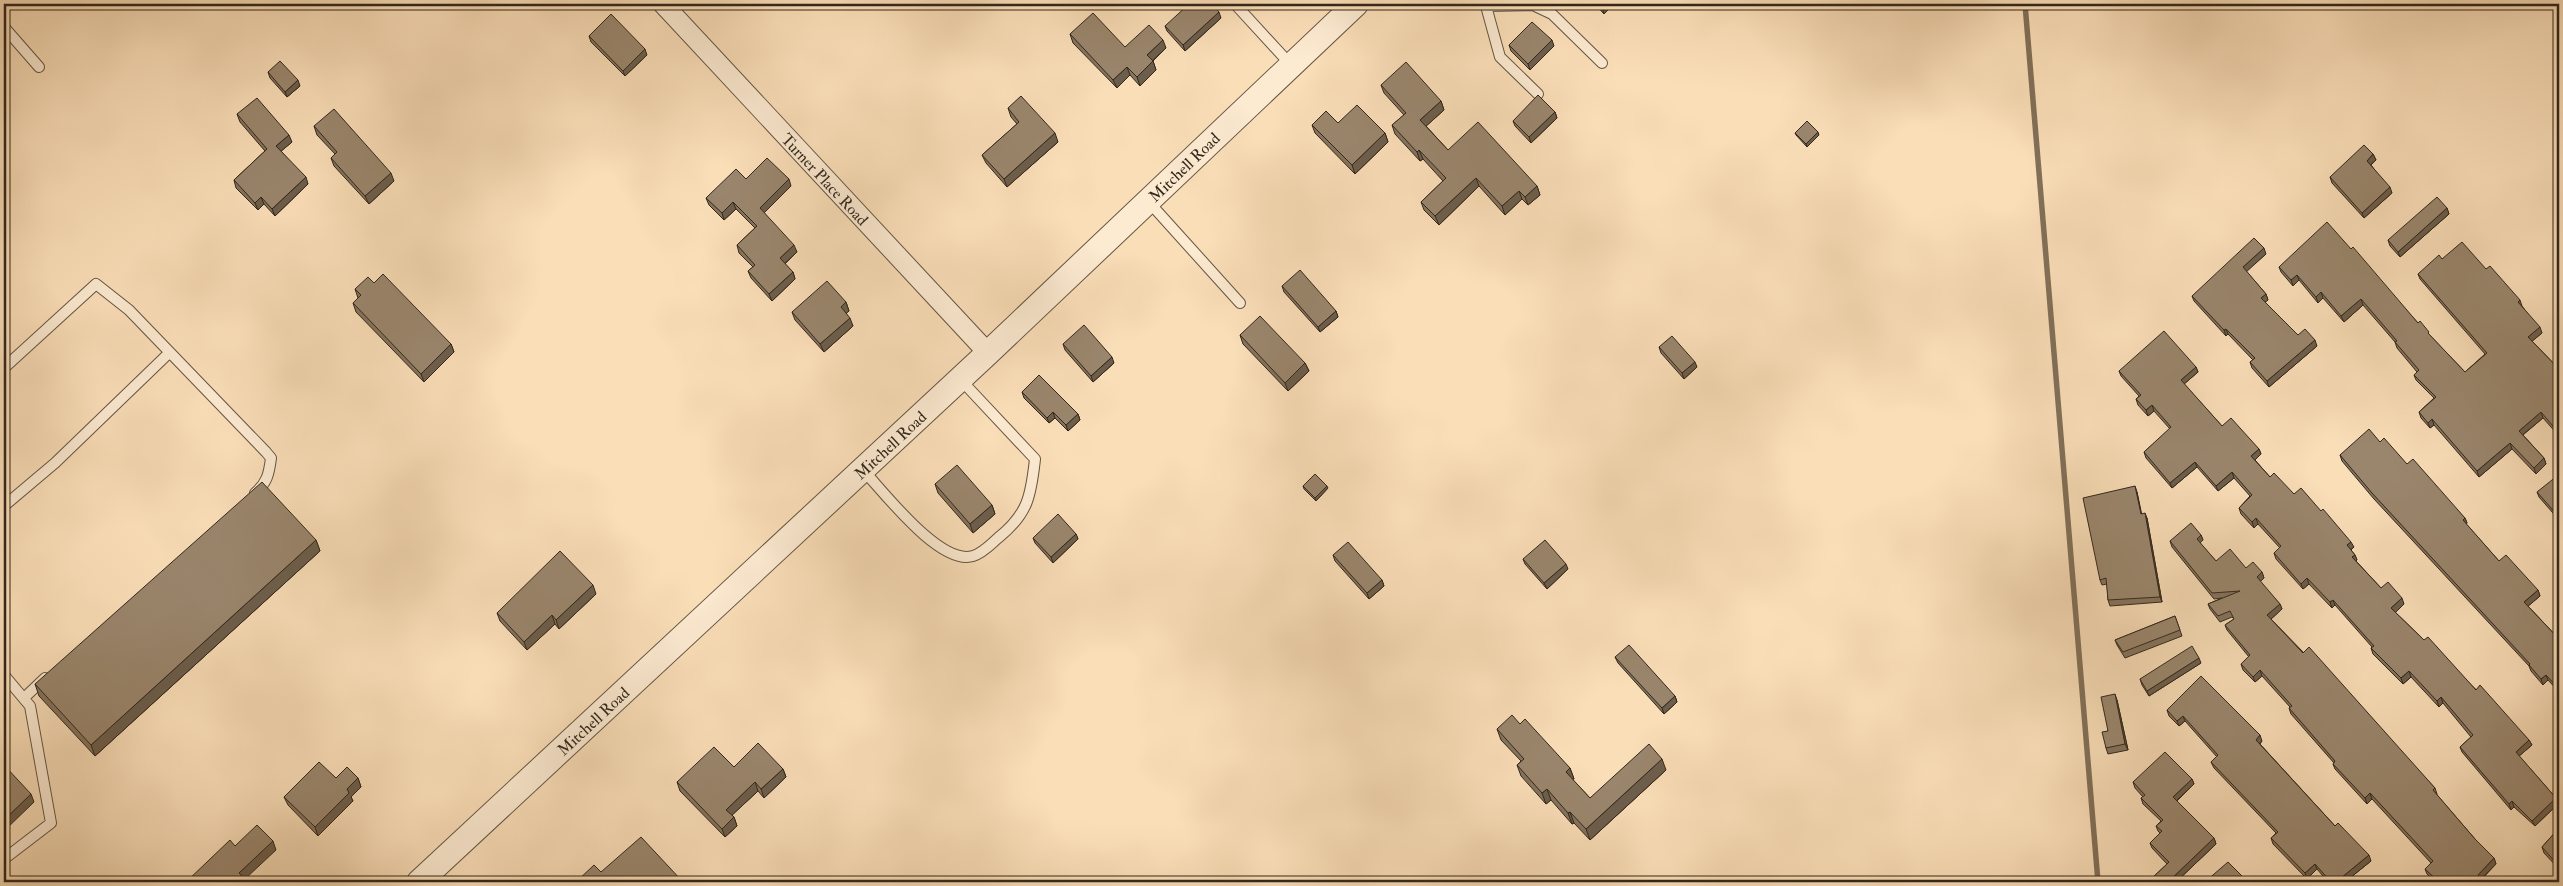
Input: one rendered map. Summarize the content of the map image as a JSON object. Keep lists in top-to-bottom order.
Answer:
{
  "streets": {
    "street": ["Mitchell Road", "Turner Place Road"]
  },
  "crossings": [
    ["Mitchell Road", "Turner Place Road"]
  ]
}
